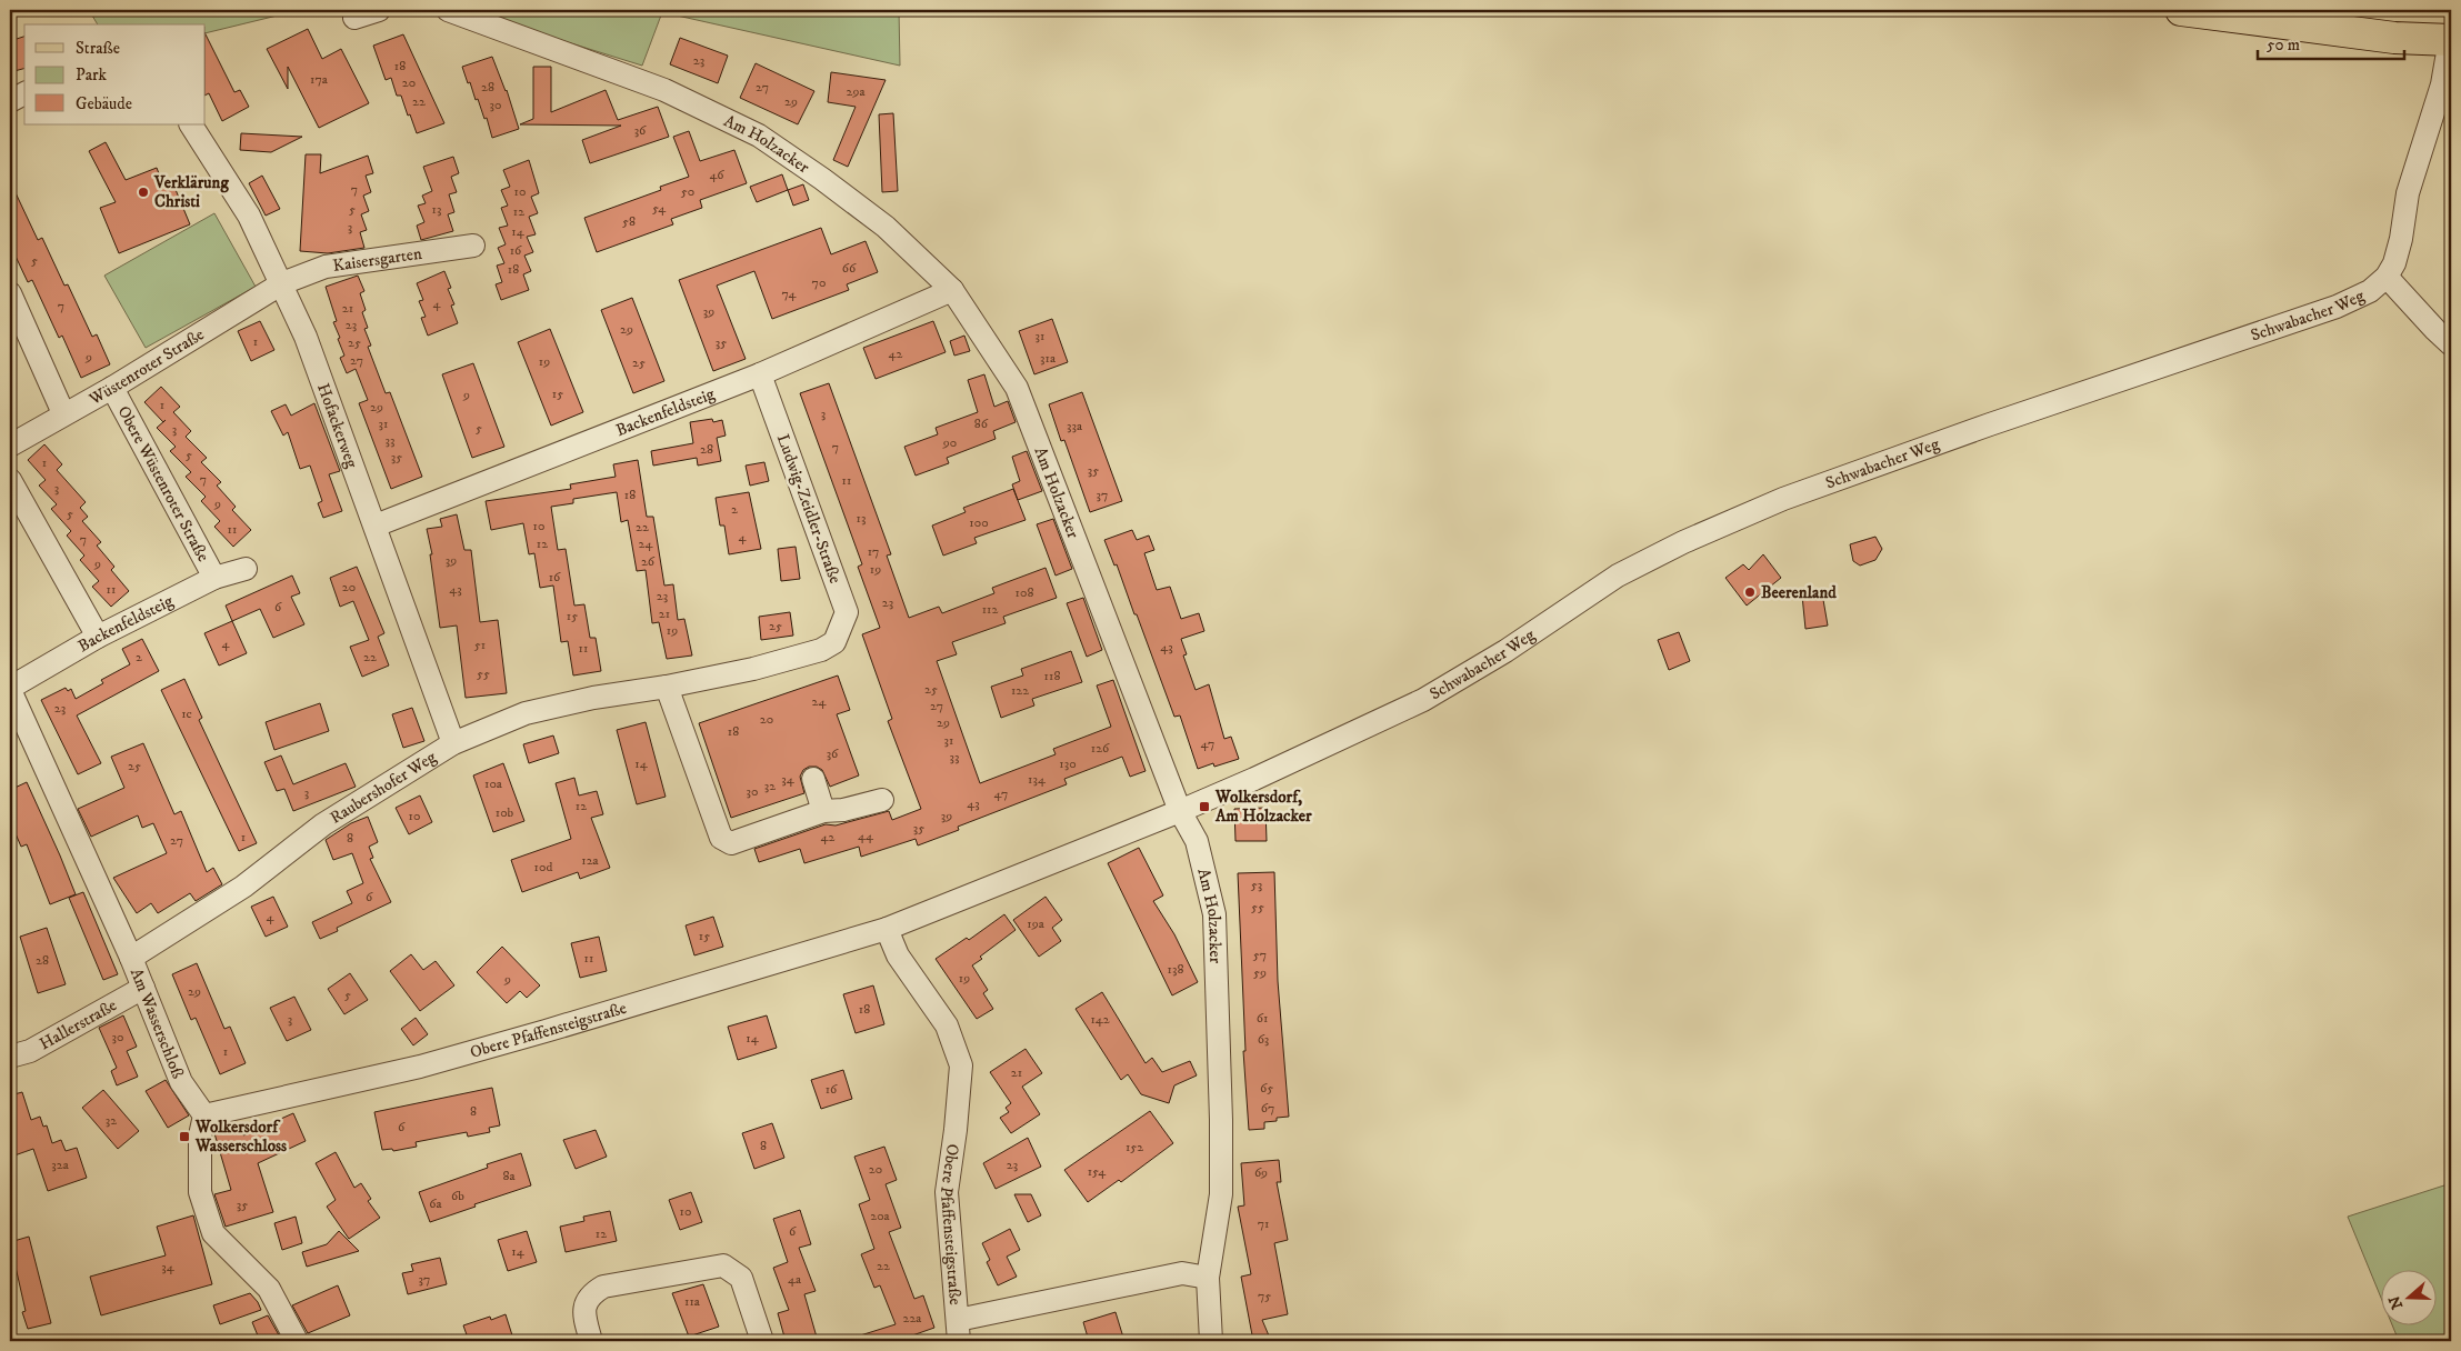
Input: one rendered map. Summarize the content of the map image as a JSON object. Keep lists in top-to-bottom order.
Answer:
{
  "streets": {
    "street": [
      "Am Holzacker",
      "Kaisersgarten",
      "Schwabacher Weg",
      "Wüstenroter Straße",
      "Backenfeldsteig",
      "Hofackerweg",
      "Obere Wüstenroter Straße",
      "Ludwig-Zeidler-Straße",
      "Raubershofer Weg",
      "Am Wasserschloß",
      "Hallerstraße",
      "Obere Pfaffensteigstraße"
    ]
  },
  "crossings": [
    ["Am Holzacker", "Schwabacher Weg"],
    ["Am Holzacker", "Backenfeldsteig"],
    ["Am Holzacker", "Obere Pfaffensteigstraße"],
    ["Kaisersgarten", "Wüstenroter Straße"],
    ["Kaisersgarten", "Hofackerweg"],
    ["Schwabacher Weg", "Obere Pfaffensteigstraße"],
    ["Wüstenroter Straße", "Hofackerweg"],
    ["Wüstenroter Straße", "Obere Wüstenroter Straße"],
    ["Backenfeldsteig", "Hofackerweg"],
    ["Backenfeldsteig", "Obere Wüstenroter Straße"],
    ["Backenfeldsteig", "Ludwig-Zeidler-Straße"],
    ["Backenfeldsteig", "Am Wasserschloß"],
    ["Hofackerweg", "Raubershofer Weg"],
    ["Ludwig-Zeidler-Straße", "Raubershofer Weg"],
    ["Raubershofer Weg", "Am Wasserschloß"],
    ["Am Wasserschloß", "Hallerstraße"],
    ["Am Wasserschloß", "Obere Pfaffensteigstraße"]
  ],
  "places": {
    "other": ["Verklärung Christi", "Beerenland"],
    "transit": ["Wolkersdorf, Am Holzacker", "Wolkersdorf Wasserschloss"]
  },
  "house_numbers": [
    "23",
    "18",
    "17a",
    "20",
    "28",
    "27",
    "29a",
    "22",
    "29",
    "30",
    "36",
    "46",
    "7",
    "10",
    "50",
    "54",
    "5",
    "13",
    "12",
    "58",
    "3",
    "14",
    "16",
    "5",
    "66",
    "18",
    "70",
    "74",
    "4",
    "7",
    "21",
    "39",
    "23",
    "29",
    "31",
    "1",
    "25",
    "35",
    "42",
    "9",
    "31a",
    "27",
    "19",
    "25",
    "15",
    "9",
    "1",
    "29",
    "3",
    "31",
    "86",
    "33a",
    "5",
    "3",
    "33",
    "90",
    "7",
    "28",
    "5",
    "35",
    "1",
    "35",
    "7",
    "11",
    "3",
    "18",
    "37",
    "9",
    "2",
    "5",
    "13",
    "100",
    "10",
    "22",
    "11",
    "4",
    "7",
    "12",
    "24",
    "17",
    "39",
    "26",
    "9",
    "19",
    "16",
    "20",
    "11",
    "43",
    "108",
    "23",
    "23",
    "6",
    "112",
    "21",
    "15",
    "25",
    "19",
    "4",
    "51",
    "43",
    "11",
    "2",
    "22",
    "55",
    "118",
    "25",
    "122",
    "24",
    "27",
    "23",
    "1c",
    "20",
    "29",
    "18",
    "31",
    "47",
    "126",
    "36",
    "33",
    "14",
    "130",
    "25",
    "34",
    "134",
    "10a",
    "32",
    "30",
    "3",
    "47",
    "43",
    "12",
    "10b",
    "10",
    "39",
    "35",
    "44",
    "1",
    "42",
    "8",
    "27",
    "12a",
    "10d",
    "53",
    "6",
    "55",
    "4",
    "19a",
    "15",
    "57",
    "11",
    "28",
    "138",
    "59",
    "19",
    "9",
    "29",
    "5",
    "18",
    "61",
    "3",
    "142",
    "30",
    "14",
    "63",
    "1",
    "21",
    "65",
    "16",
    "67",
    "8",
    "32",
    "6",
    "8",
    "152",
    "32a",
    "23",
    "20",
    "154",
    "69",
    "8a",
    "6b",
    "6a",
    "35",
    "10",
    "20a",
    "71",
    "6",
    "12",
    "14",
    "22",
    "34",
    "37",
    "4a",
    "75",
    "11a",
    "22a"
  ],
  "legend": ["Straße", "Park", "Gebäude"],
  "scale_bar": "50 m",
  "north": "left"
}
